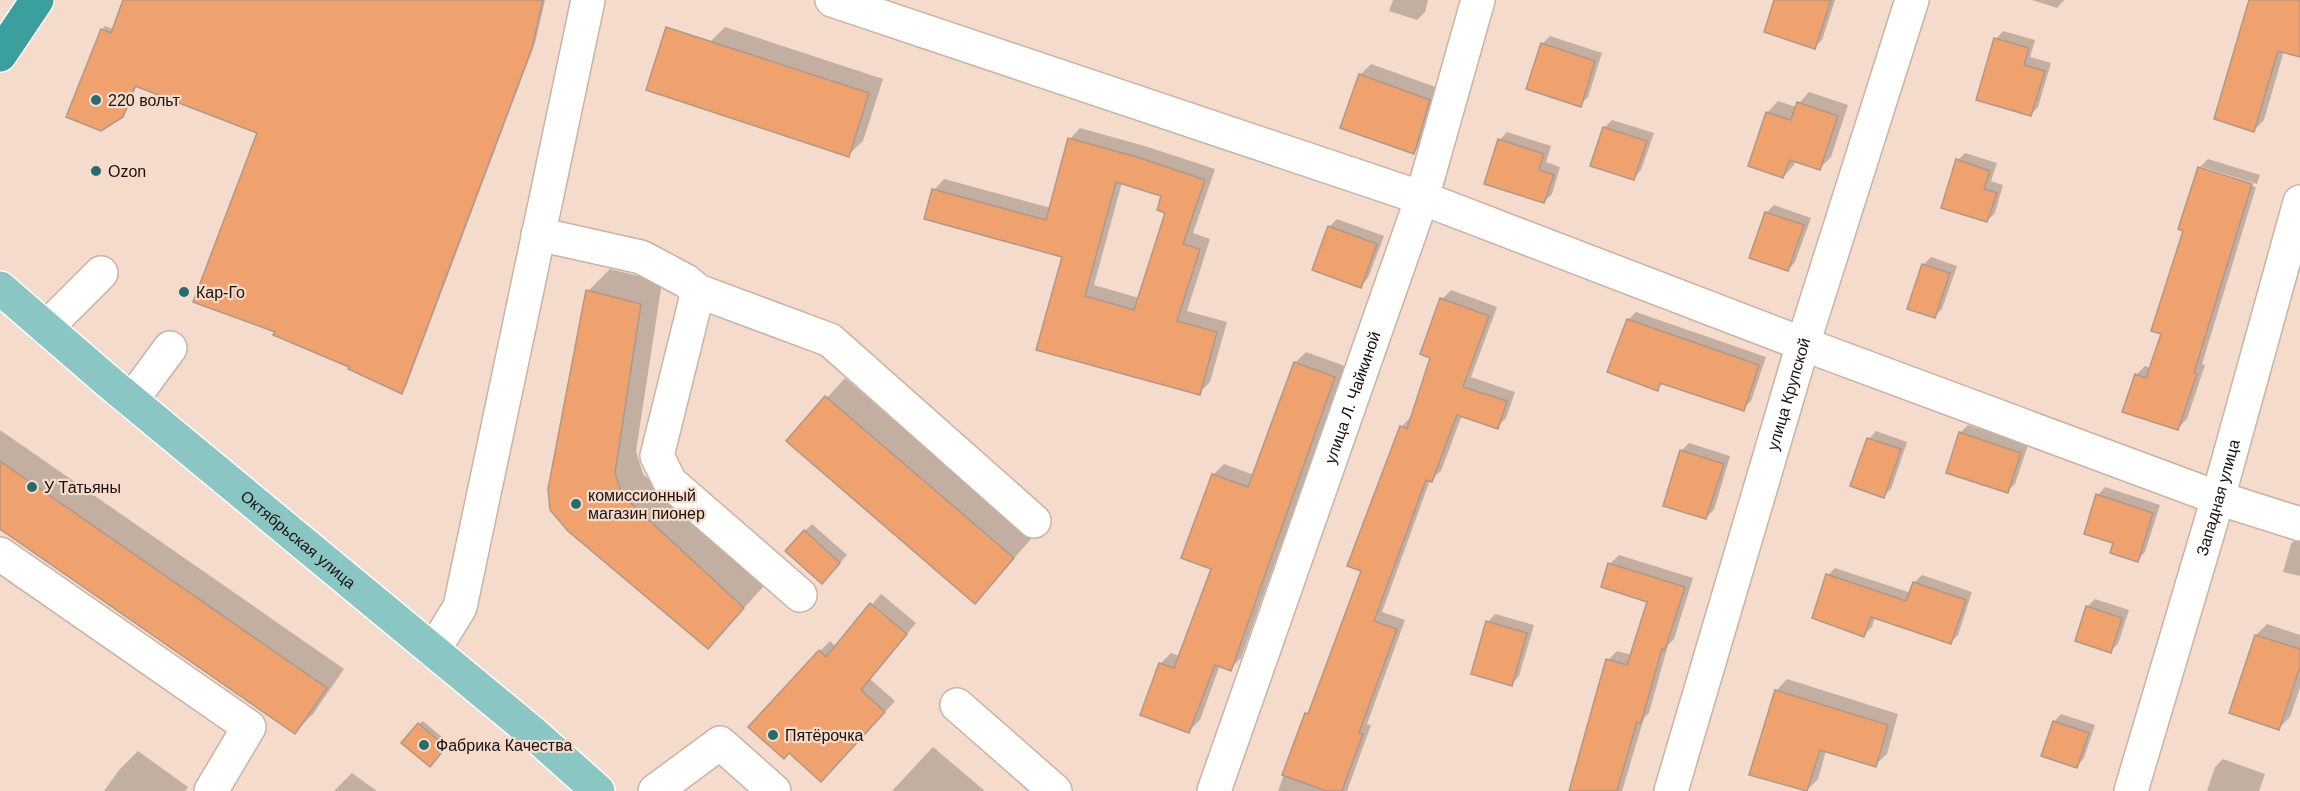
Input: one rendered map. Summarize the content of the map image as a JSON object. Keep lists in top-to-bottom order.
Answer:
{
  "streets": {
    "main road": ["Октябрьская улица"],
    "street": ["улица Крупской", "улица Л. Чайкиной", "Западная улица"]
  },
  "places": [
    "220 вольт",
    "Ozon",
    "Кар-Го",
    "У Татьяны",
    "комиссионный магазин пионер",
    "Пятёрочка",
    "Фабрика Качества"
  ]
}
